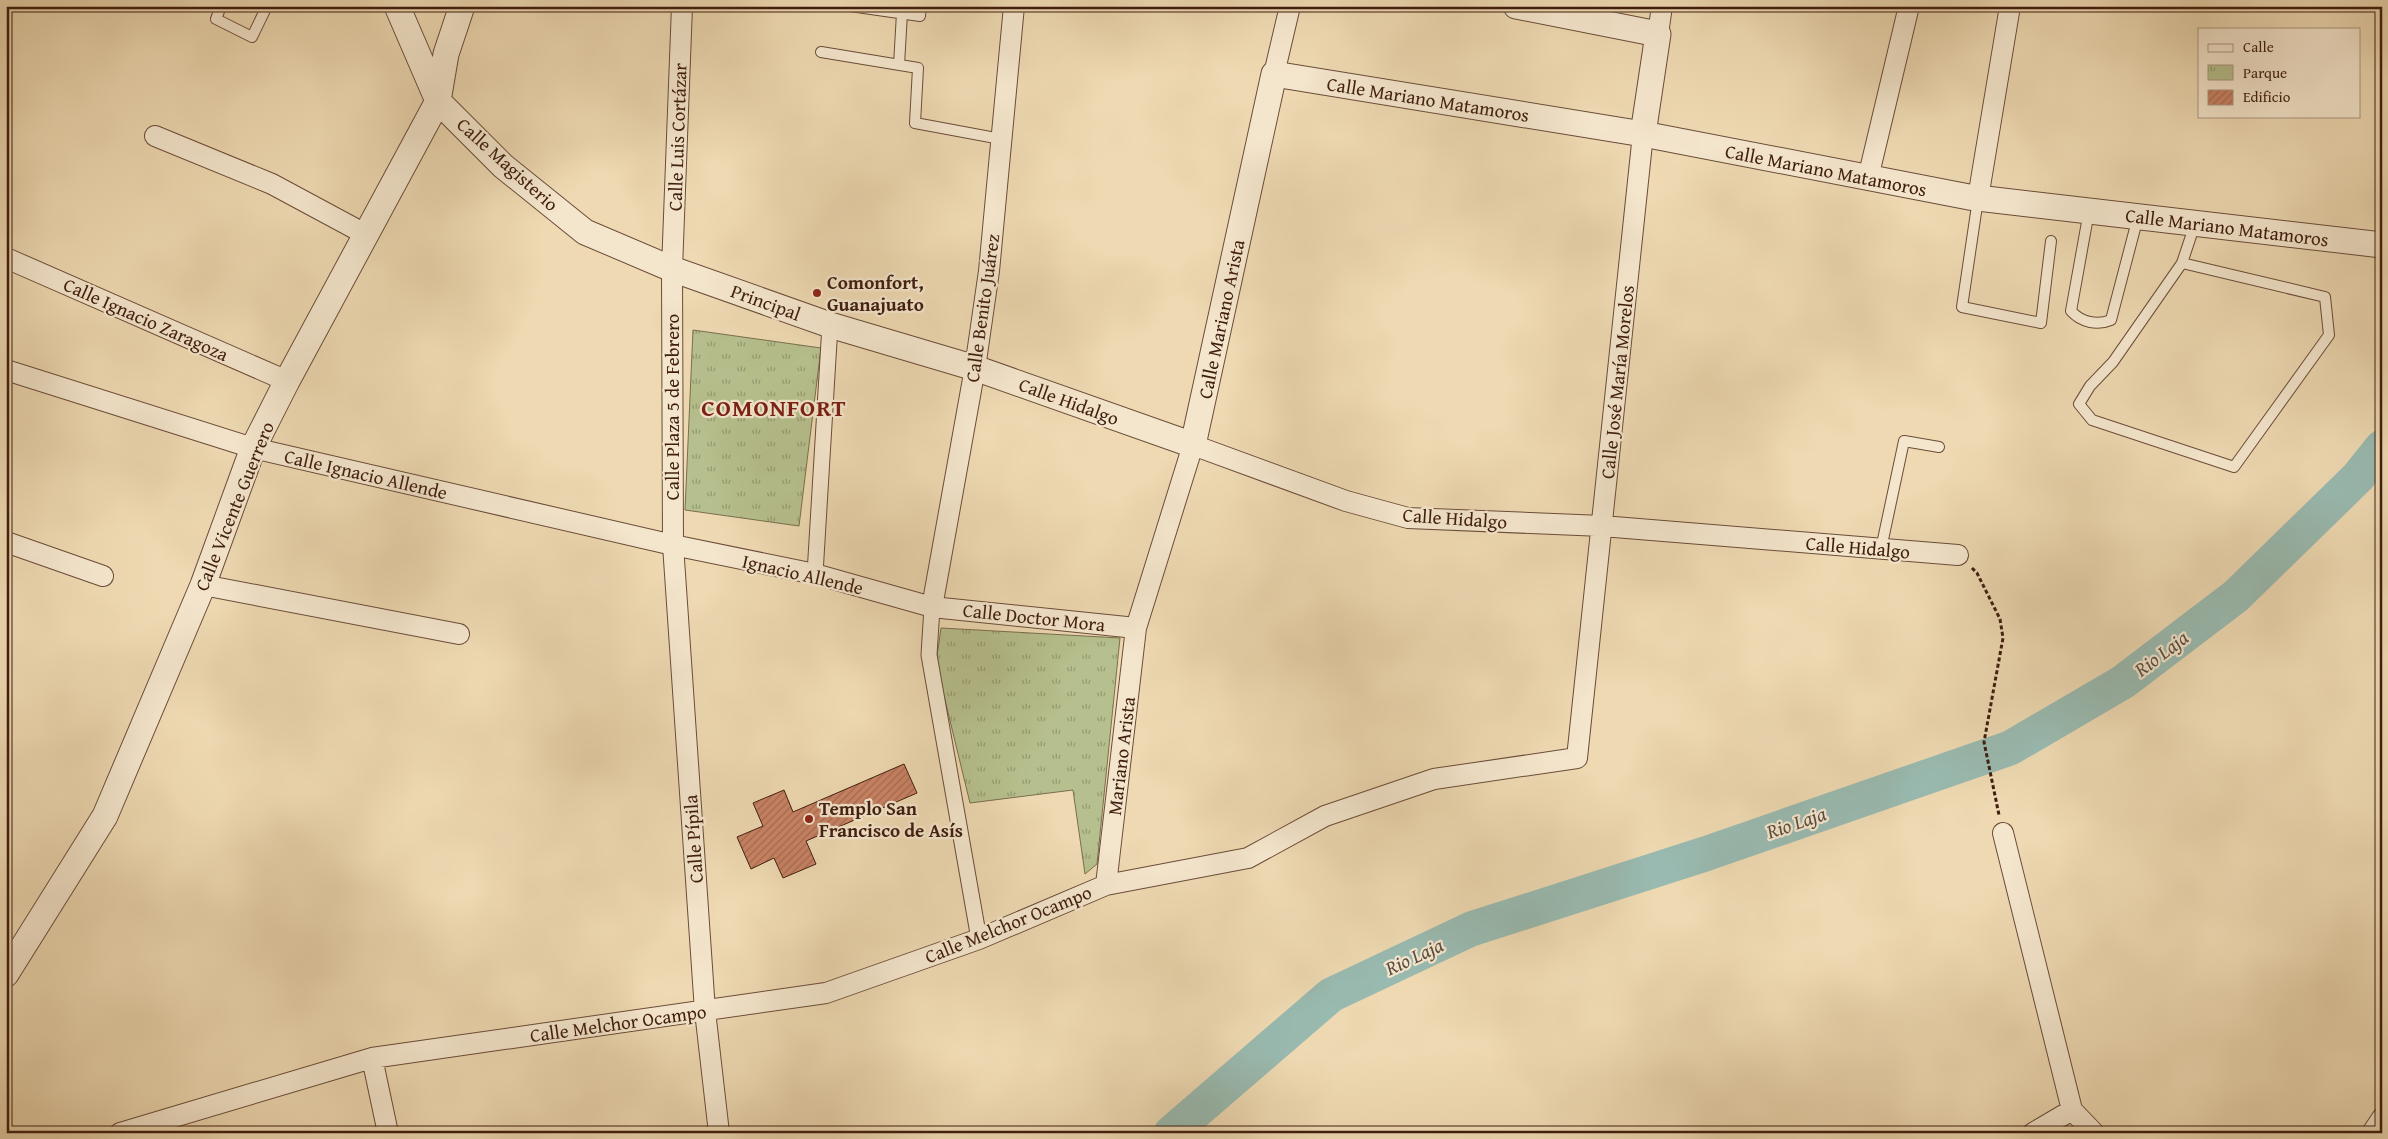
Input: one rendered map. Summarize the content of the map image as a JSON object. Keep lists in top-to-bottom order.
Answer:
{
  "streets": {
    "street": [
      "Calle Mariano Matamoros",
      "Calle Luis Cortázar",
      "Calle Magisterio",
      "Principal",
      "Calle Benito Juárez",
      "Calle Ignacio Zaragoza",
      "Calle Mariano Arista",
      "Calle José María Morelos",
      "Calle Hidalgo",
      "Calle Plaza 5 de Febrero",
      "Calle Ignacio Allende",
      "Calle Vicente Guerrero",
      "Ignacio Allende",
      "Calle Doctor Mora",
      "Mariano Arista",
      "Calle Pípila",
      "Calle Melchor Ocampo"
    ]
  },
  "crossings": [
    ["Calle Mariano Matamoros", "Calle Mariano Arista"],
    ["Calle Mariano Matamoros", "Calle José María Morelos"],
    ["Calle Luis Cortázar", "Calle Magisterio"],
    ["Calle Luis Cortázar", "Principal"],
    ["Calle Luis Cortázar", "Calle Plaza 5 de Febrero"],
    ["Calle Magisterio", "Principal"],
    ["Calle Magisterio", "Calle Plaza 5 de Febrero"],
    ["Calle Magisterio", "Calle Vicente Guerrero"],
    ["Principal", "Calle Benito Juárez"],
    ["Principal", "Calle Hidalgo"],
    ["Principal", "Calle Plaza 5 de Febrero"],
    ["Calle Benito Juárez", "Calle Hidalgo"],
    ["Calle Benito Juárez", "Ignacio Allende"],
    ["Calle Benito Juárez", "Calle Doctor Mora"],
    ["Calle Ignacio Zaragoza", "Calle Vicente Guerrero"],
    ["Calle Mariano Arista", "Calle Hidalgo"],
    ["Calle Mariano Arista", "Calle Doctor Mora"],
    ["Calle Mariano Arista", "Mariano Arista"],
    ["Calle José María Morelos", "Calle Hidalgo"],
    ["Calle José María Morelos", "Calle Melchor Ocampo"],
    ["Calle Plaza 5 de Febrero", "Calle Ignacio Allende"],
    ["Calle Plaza 5 de Febrero", "Ignacio Allende"],
    ["Calle Plaza 5 de Febrero", "Calle Pípila"],
    ["Calle Ignacio Allende", "Calle Vicente Guerrero"],
    ["Calle Ignacio Allende", "Ignacio Allende"],
    ["Calle Ignacio Allende", "Calle Pípila"],
    ["Ignacio Allende", "Calle Doctor Mora"],
    ["Ignacio Allende", "Calle Pípila"],
    ["Calle Doctor Mora", "Mariano Arista"],
    ["Mariano Arista", "Calle Melchor Ocampo"],
    ["Calle Pípila", "Calle Melchor Ocampo"]
  ],
  "districts": ["COMONFORT"],
  "water": ["Rio Laja"],
  "places": ["Comonfort, Guanajuato", "Templo San Francisco de Asís"],
  "legend": ["Calle", "Parque", "Edificio"]
}
